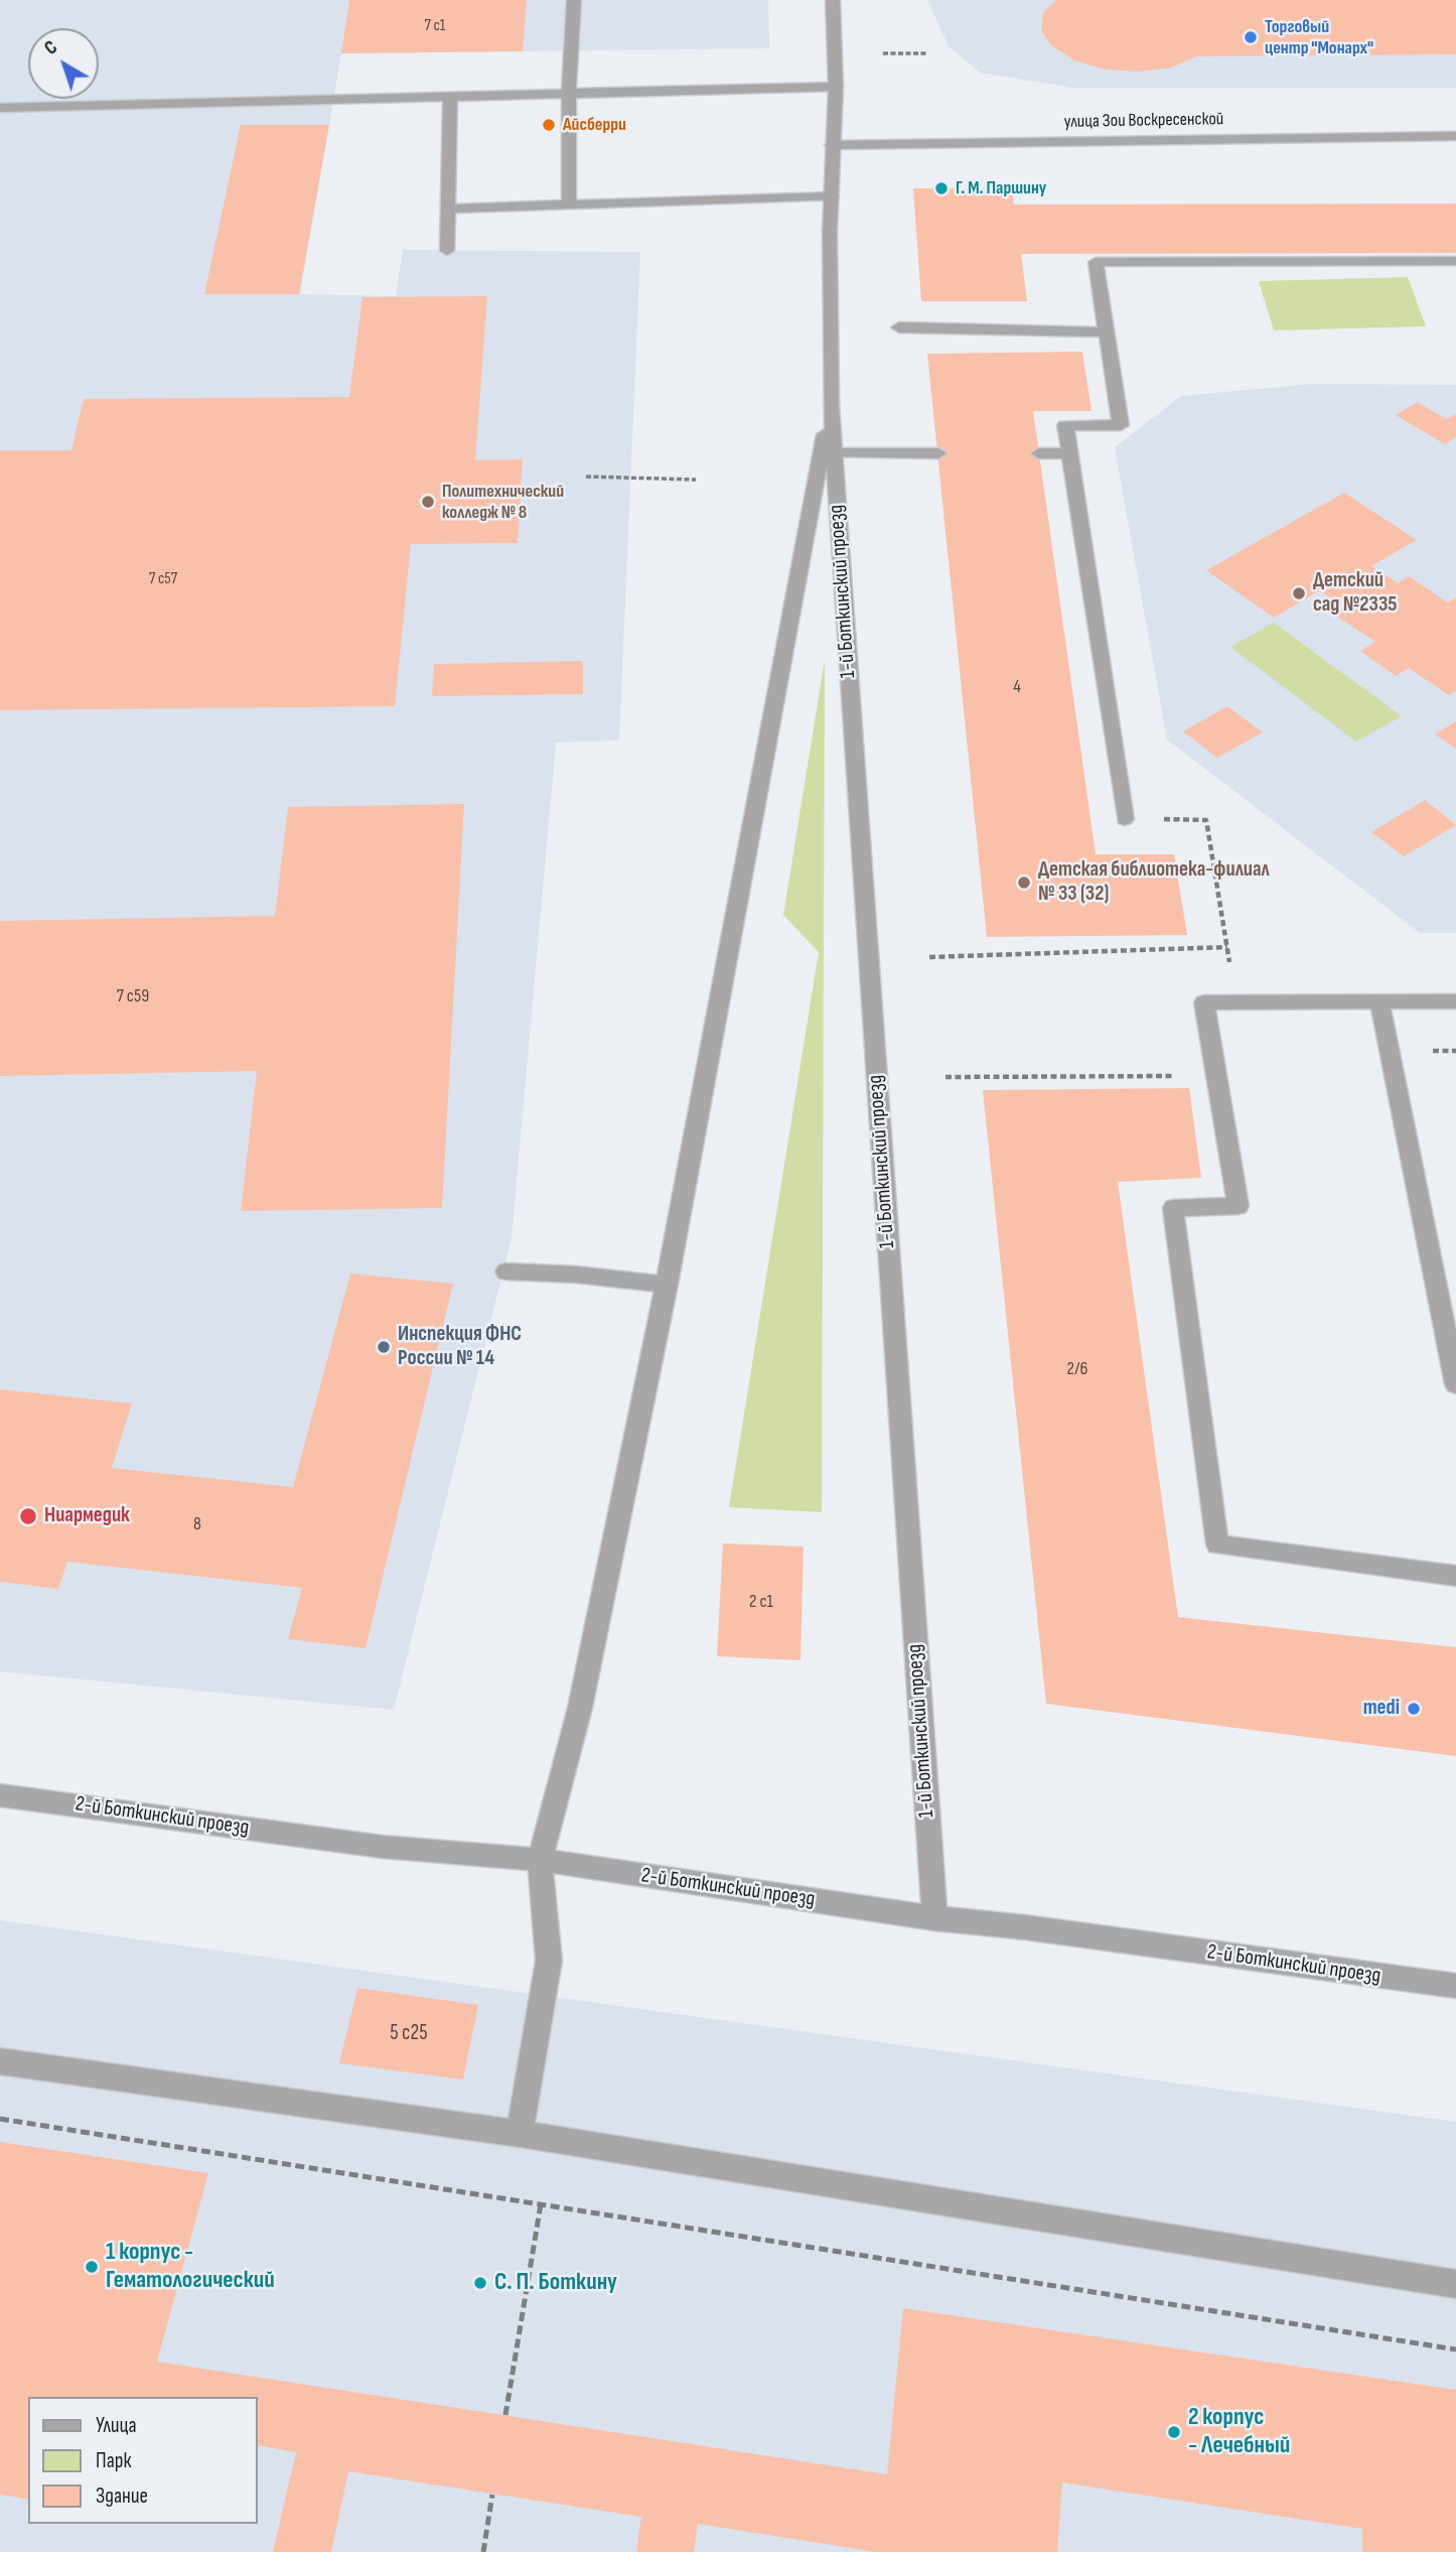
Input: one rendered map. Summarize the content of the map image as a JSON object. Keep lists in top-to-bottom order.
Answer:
{
  "streets": {
    "street": ["улица Зои Воскресенской", "1-й Боткинский проезд", "2-й Боткинский проезд"]
  },
  "crossings": [
    ["улица Зои Воскресенской", "1-й Боткинский проезд"],
    ["1-й Боткинский проезд", "2-й Боткинский проезд"]
  ],
  "places": [
    "Торговый центр \"Монарх\"",
    "Айсберри",
    "Г. М. Паршину",
    "Политехнический колледж № 8",
    "Детский сад №2335",
    "Детская библиотека-филиал № 33 (32)",
    "Инспекция ФНС России № 14",
    "Ниармедик",
    "medi",
    "1 корпус - Гематологический",
    "С. П. Боткину",
    "2 корпус - Лечебный"
  ],
  "house_numbers": [
    "7 с1",
    "7 с57",
    "4",
    "7 с59",
    "2/6",
    "8",
    "2 с1",
    "5 с25"
  ],
  "legend": ["Улица", "Парк", "Здание"],
  "north": "top left"
}
